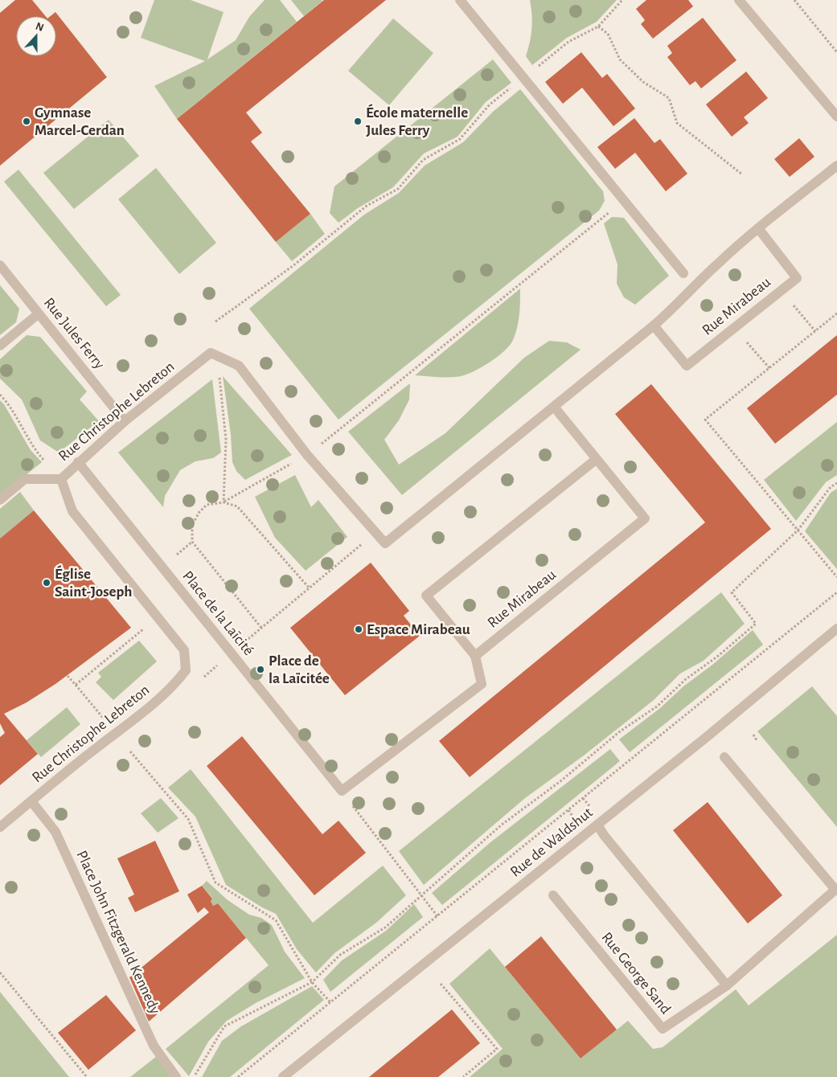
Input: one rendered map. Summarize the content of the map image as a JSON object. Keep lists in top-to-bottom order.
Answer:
{
  "streets": {
    "street": [
      "Rue Mirabeau",
      "Rue Jules Ferry",
      "Rue Christophe Lebreton",
      "Place de la Laïcité",
      "Rue de Waldshut",
      "Place John Fitzgerald Kennedy",
      "Rue George Sand"
    ]
  },
  "crossings": [
    ["Rue Mirabeau", "Rue Christophe Lebreton"],
    ["Rue Jules Ferry", "Rue Christophe Lebreton"],
    ["Rue Christophe Lebreton", "Place de la Laïcité"],
    ["Rue Christophe Lebreton", "Place John Fitzgerald Kennedy"]
  ],
  "places": [
    "Gymnase Marcel-Cerdan",
    "École maternelle Jules Ferry",
    "Église Saint-Joseph",
    "Espace Mirabeau",
    "Place de la Laïcitée"
  ],
  "north": "top"
}
